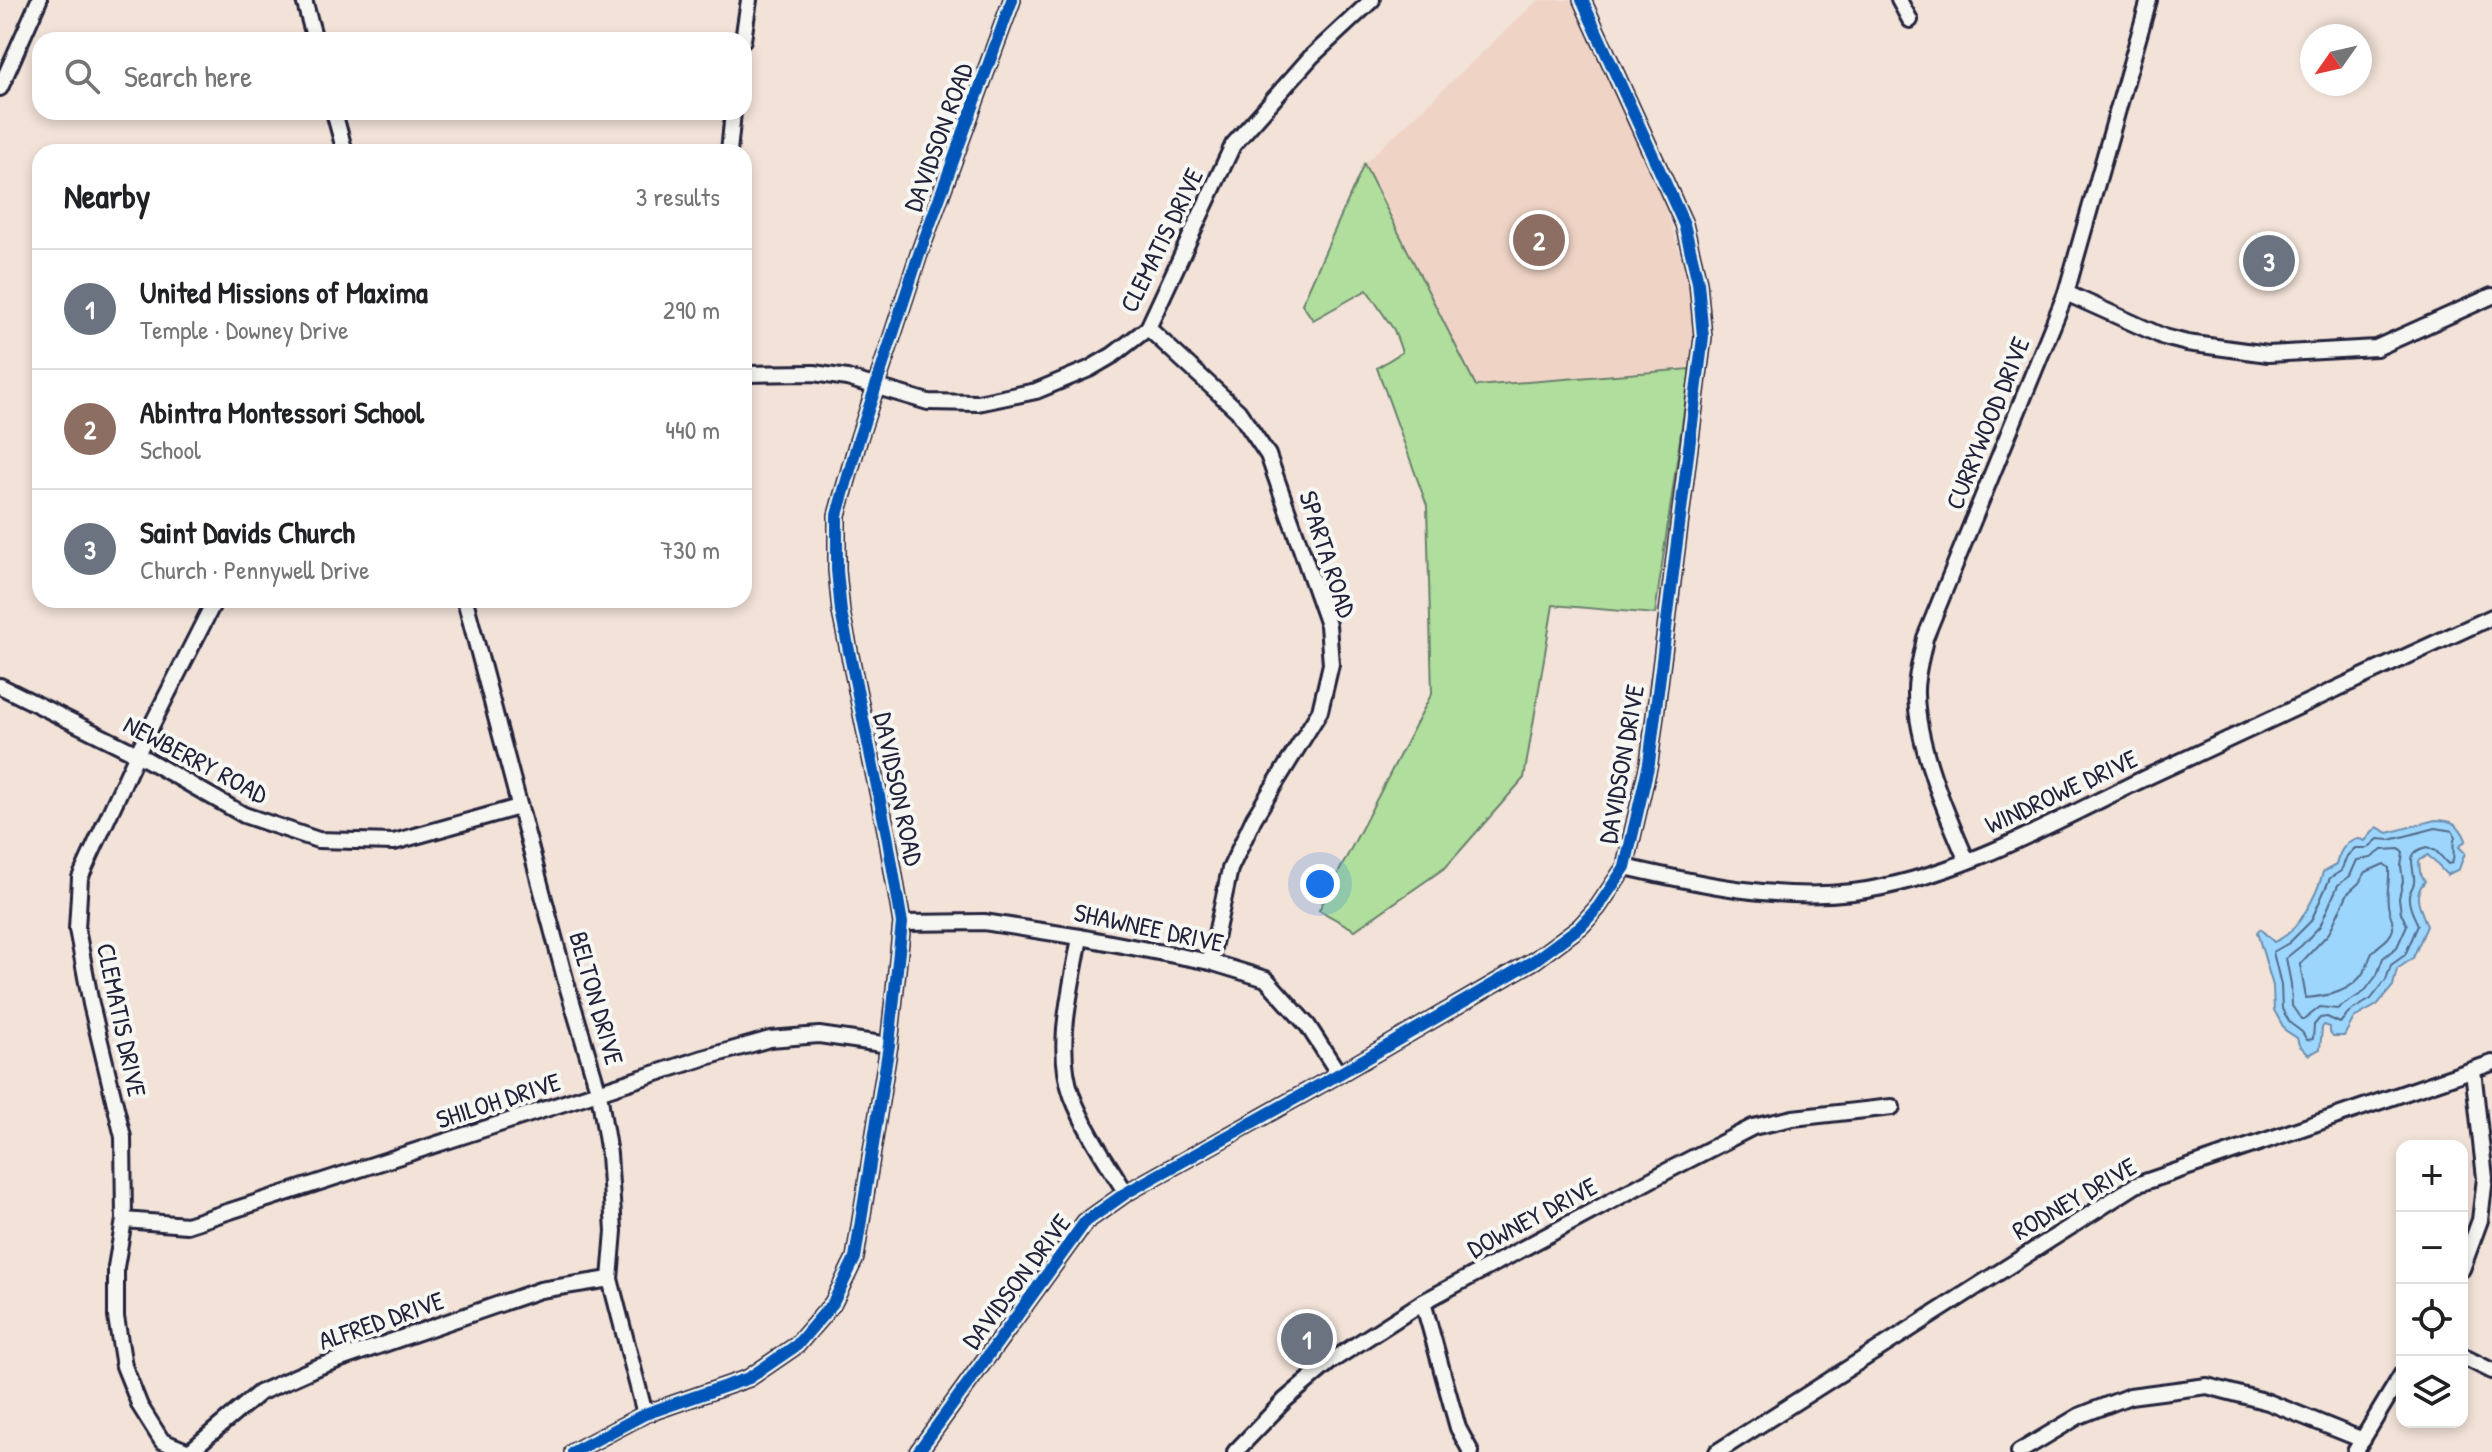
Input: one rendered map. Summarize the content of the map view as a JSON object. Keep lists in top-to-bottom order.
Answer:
{
  "streets": {
    "street": [
      "DAVIDSON ROAD",
      "CLEMATIS DRIVE",
      "CURRYWOOD DRIVE",
      "SPARTA ROAD",
      "NEWBERRY ROAD",
      "DAVIDSON DRIVE",
      "WINDROWE DRIVE",
      "SHAWNEE DRIVE",
      "BELTON DRIVE",
      "SHILOH DRIVE",
      "RODNEY DRIVE",
      "DOWNEY DRIVE",
      "ALFRED DRIVE"
    ]
  },
  "crossings": [
    ["DAVIDSON ROAD", "CLEMATIS DRIVE"],
    ["DAVIDSON ROAD", "SHAWNEE DRIVE"],
    ["DAVIDSON ROAD", "BELTON DRIVE"],
    ["DAVIDSON ROAD", "SHILOH DRIVE"],
    ["CLEMATIS DRIVE", "SPARTA ROAD"],
    ["CLEMATIS DRIVE", "NEWBERRY ROAD"],
    ["CLEMATIS DRIVE", "SHILOH DRIVE"],
    ["CLEMATIS DRIVE", "ALFRED DRIVE"],
    ["CURRYWOOD DRIVE", "WINDROWE DRIVE"],
    ["SPARTA ROAD", "SHAWNEE DRIVE"],
    ["NEWBERRY ROAD", "BELTON DRIVE"],
    ["DAVIDSON DRIVE", "WINDROWE DRIVE"],
    ["DAVIDSON DRIVE", "SHAWNEE DRIVE"],
    ["BELTON DRIVE", "SHILOH DRIVE"],
    ["BELTON DRIVE", "ALFRED DRIVE"]
  ],
  "north": "bottom left",
  "page": {
    "search": "Search here",
    "heading": ["Nearby", "3 results"],
    "pins": ["2", "3", "1"],
    "list": [
      {
        "mark": "1",
        "name": "United Missions of Maxima",
        "note": "Temple · Downey Drive",
        "value": "290 m"
      },
      {
        "mark": "2",
        "name": "Abintra Montessori School",
        "note": "School",
        "value": "440 m"
      },
      {
        "mark": "3",
        "name": "Saint Davids Church",
        "note": "Church · Pennywell Drive",
        "value": "730 m"
      }
    ],
    "map_buttons": ["+", "−"]
  }
}
